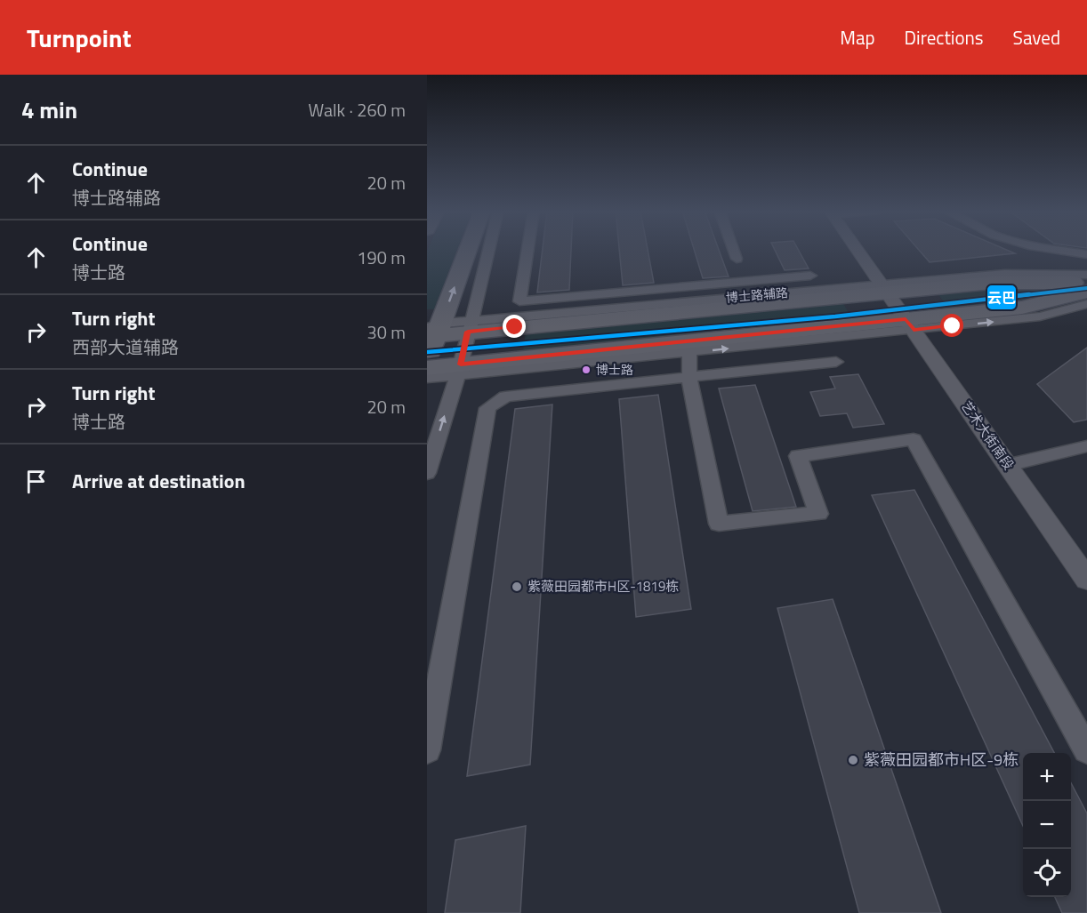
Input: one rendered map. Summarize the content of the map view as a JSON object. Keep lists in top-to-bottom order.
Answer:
{
  "streets": {
    "street": ["艺术大街南段"]
  },
  "places": ["博士路", "紫薇田园都市H区-1819栋", "紫薇田园都市H区-9栋"],
  "lines": ["transit line 云巴"],
  "page": {
    "header": "Turnpoint",
    "nav": ["Map", "Directions", "Saved"],
    "heading": ["4 min", "Walk · 260 m"],
    "list": [
      ["Continue", "博士路辅路", "20 m"],
      ["Continue", "博士路", "190 m"],
      ["Turn right", "西部大道辅路", "30 m"],
      ["Turn right", "博士路", "20 m"],
      "Arrive at destination"
    ],
    "map_buttons": ["+", "−"]
  }
}
